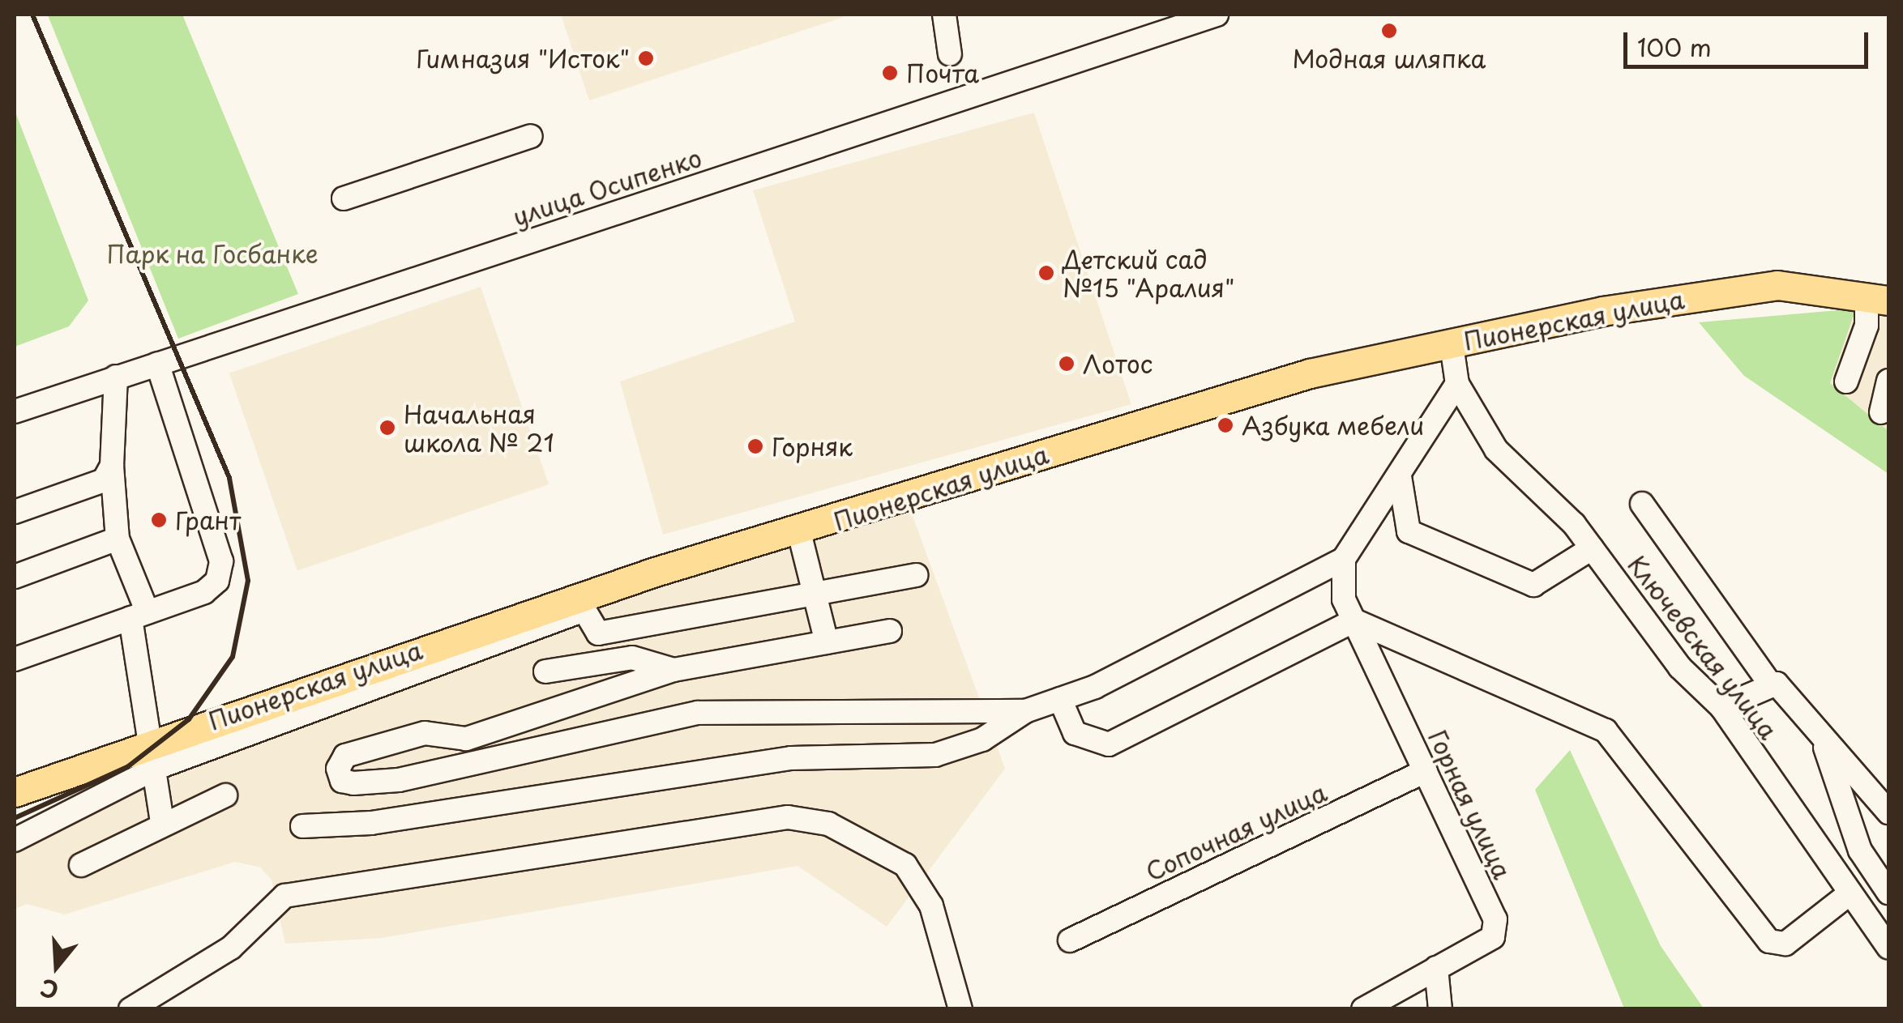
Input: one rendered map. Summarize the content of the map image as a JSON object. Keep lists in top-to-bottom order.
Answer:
{
  "streets": {
    "main road": ["Пионерская улица"],
    "street": [
      "улица Осипенко",
      "Ключевская улица",
      "Горная улица",
      "Сопочная улица"
    ]
  },
  "crossings": [
    ["Пионерская улица", "Ключевская улица"],
    ["Горная улица", "Сопочная улица"]
  ],
  "parks": ["Парк на Госбанке"],
  "places": [
    "Модная шляпка",
    "Гимназия \"Исток\"",
    "Почта",
    "Детский сад №15 \"Аралия\"",
    "Лотос",
    "Азбука мебели",
    "Начальная школа № 21",
    "Горняк",
    "Грант"
  ],
  "scale_bar": "100 m",
  "north": "bottom"
}
